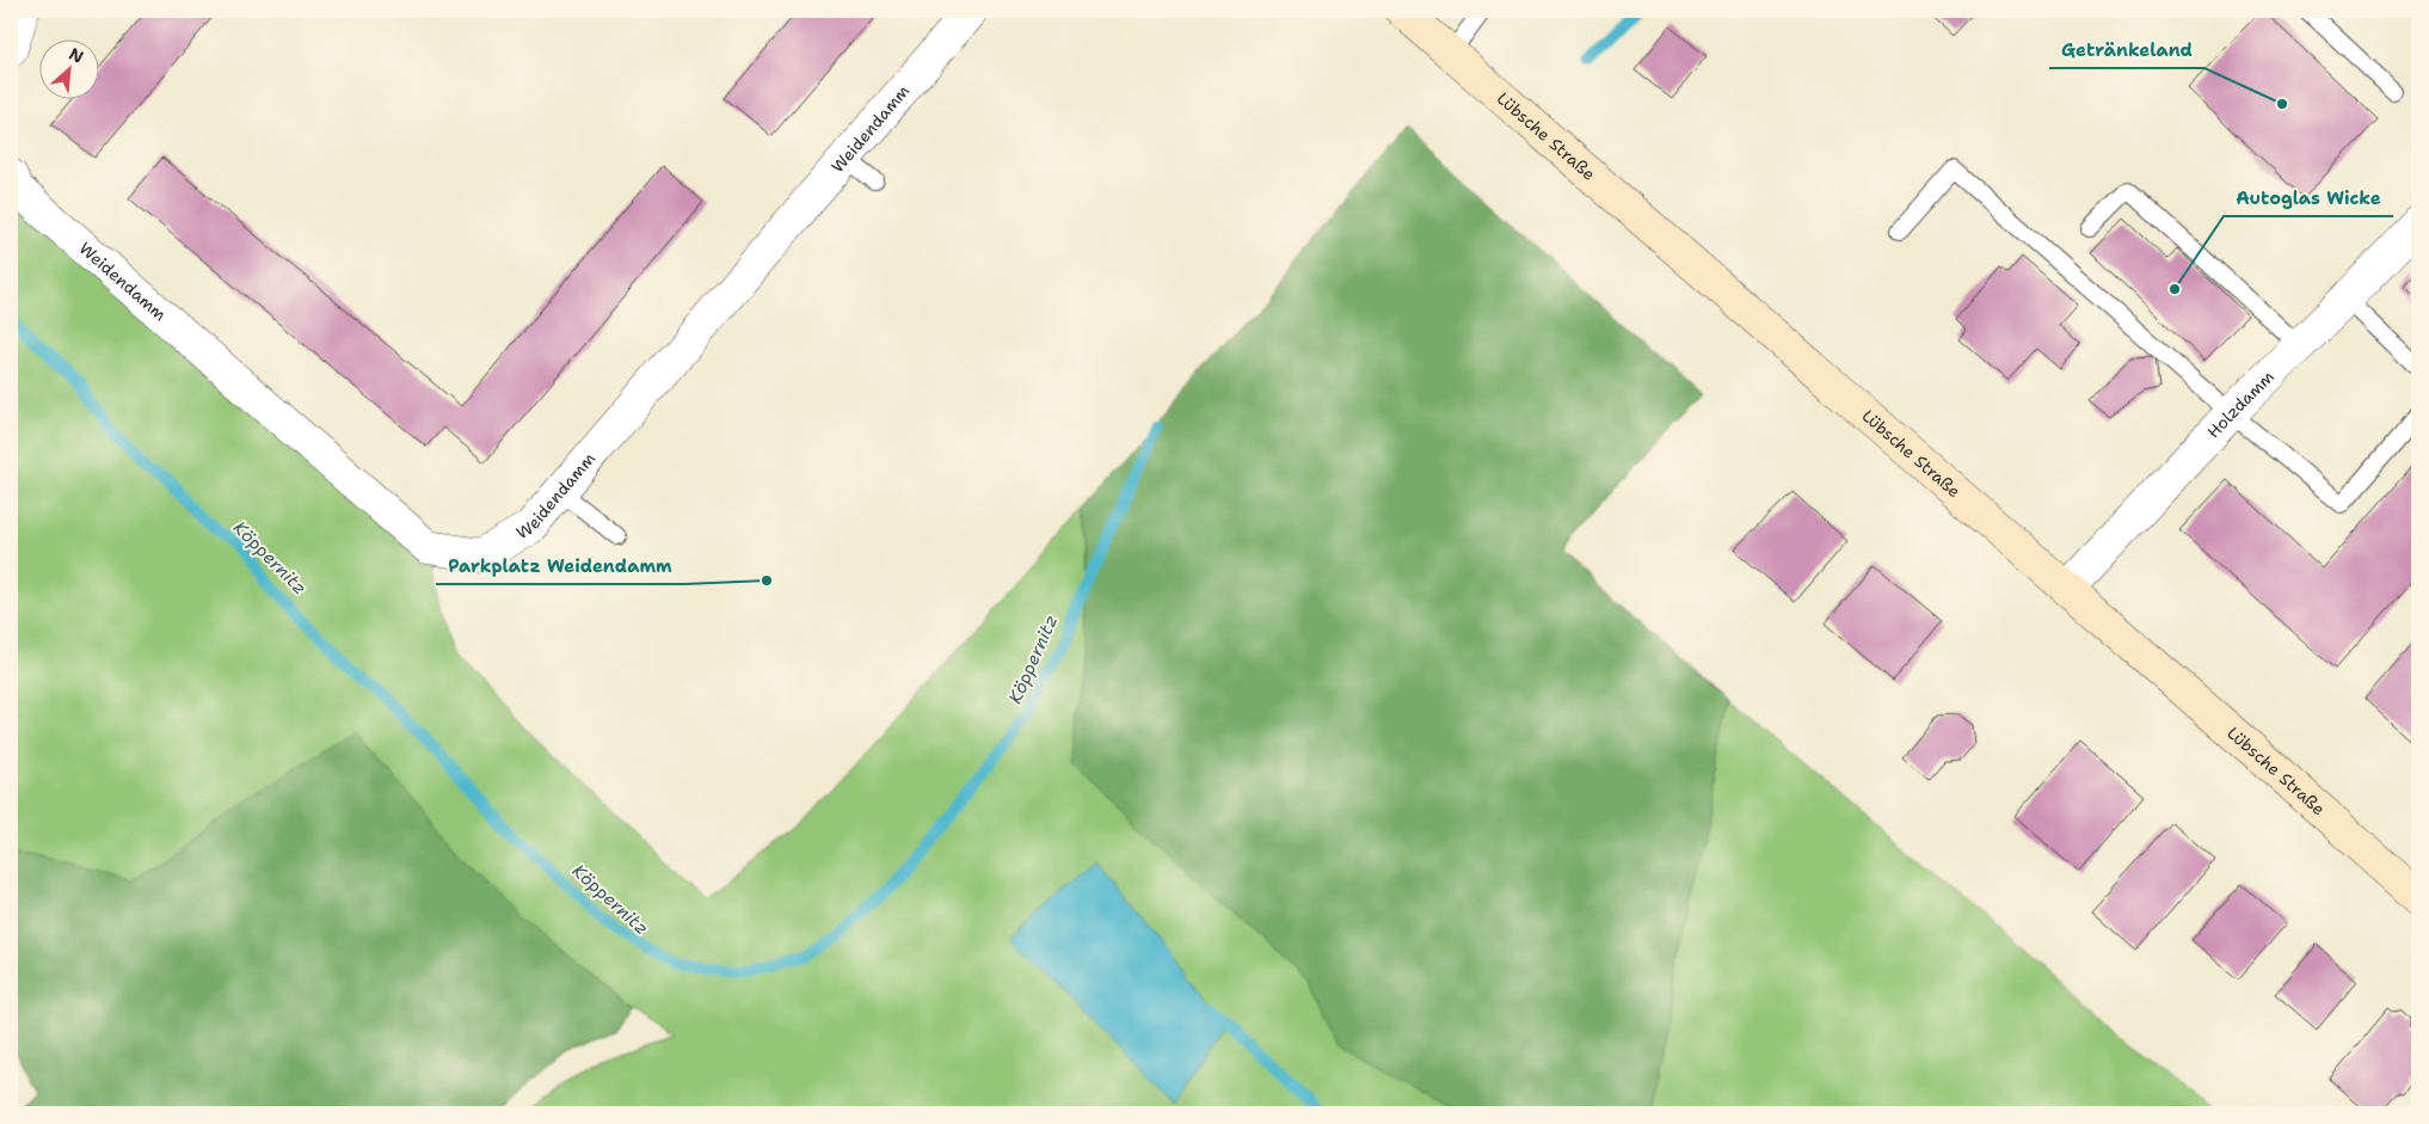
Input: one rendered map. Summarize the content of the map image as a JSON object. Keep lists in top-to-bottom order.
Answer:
{
  "streets": {
    "street": ["Weidendamm", "Lübsche Straße", "Holzdamm"]
  },
  "crossings": [
    ["Lübsche Straße", "Holzdamm"]
  ],
  "water": ["Köppernitz"],
  "places": ["Getränkeland", "Autoglas Wicke", "Parkplatz Weidendamm"],
  "north": "top right"
}
